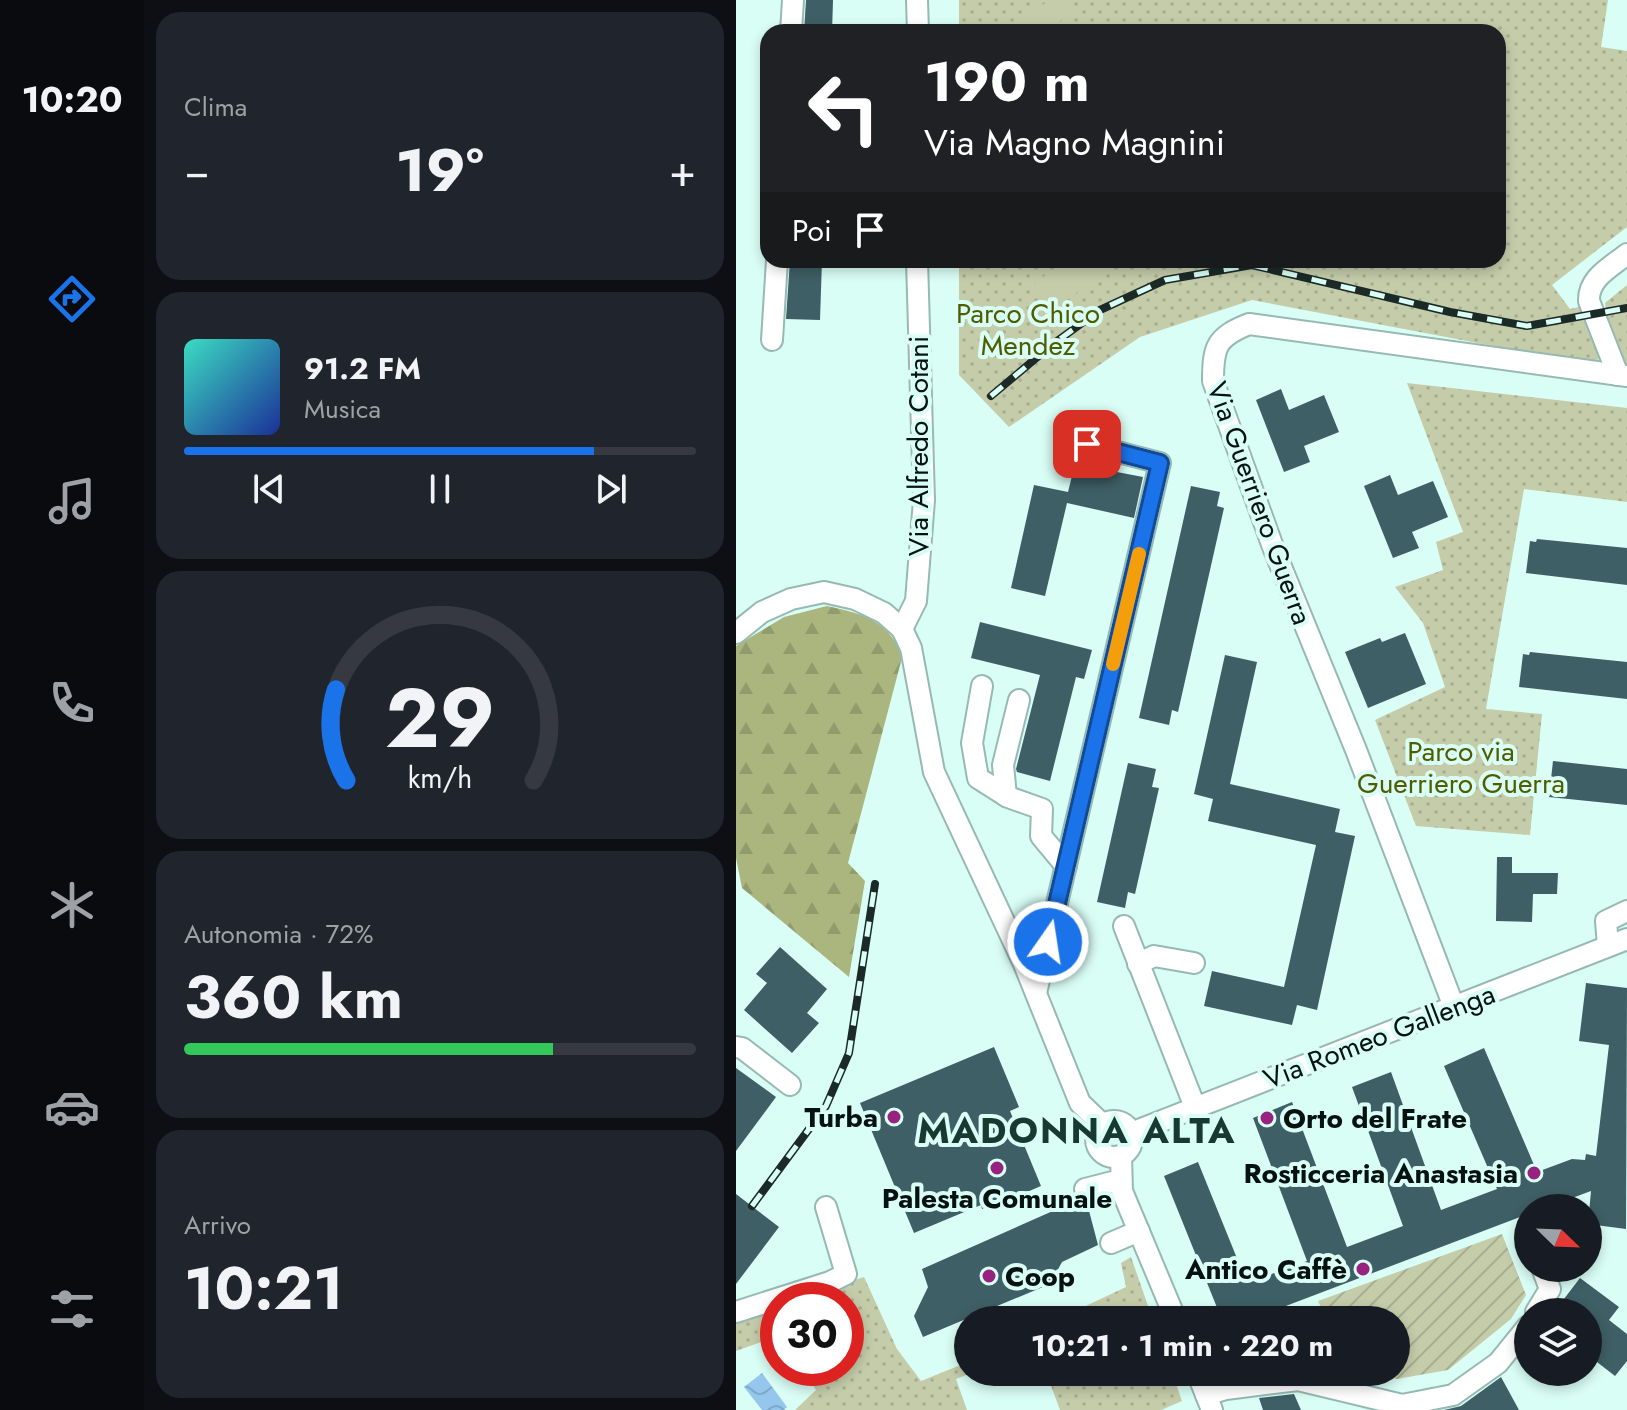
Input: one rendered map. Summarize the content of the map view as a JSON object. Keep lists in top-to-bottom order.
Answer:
{
  "streets": {
    "street": ["Via Alfredo Cotani", "Via Guerriero Guerra", "Via Romeo Gallenga"]
  },
  "crossings": [
    ["Via Guerriero Guerra", "Via Romeo Gallenga"]
  ],
  "districts": ["MADONNA ALTA"],
  "parks": ["Parco Chico Mendez", "Parco via Guerriero Guerra"],
  "places": [
    "Turba",
    "Orto del Frate",
    "Palesta Comunale",
    "Rosticceria Anastasia",
    "Antico Caffè",
    "Coop"
  ],
  "north": "bottom right",
  "page": {
    "tabs": "10:20",
    "tile": [
      "Clima",
      ["Autonomia · 72%", "360 km"],
      ["Arrivo", "10:21"]
    ],
    "turn": ["190 m", "Via Magno Magnini"],
    "heat": ["−", "19°", "+"],
    "then": "Poi",
    "song": ["91.2 FM", "Musica"],
    "limit": "30",
    "trip": "10:21 · 1 min · 220 m",
    "gauge": ["29", "km/h"]
  }
}
